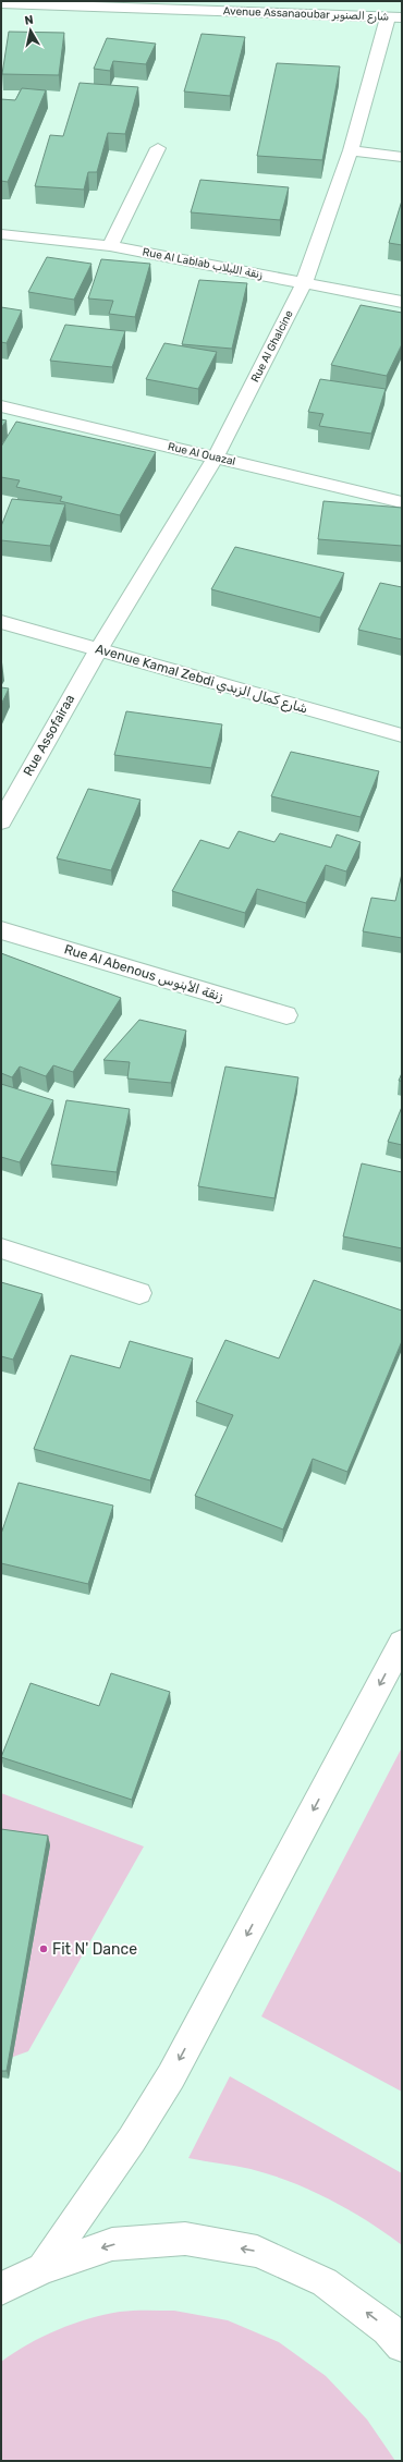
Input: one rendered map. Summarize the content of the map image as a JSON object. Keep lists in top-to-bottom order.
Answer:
{
  "streets": {
    "street": [
      "Avenue Assanaoubar شارع الصنوبر",
      "Rue Al Lablab زنقة اللبلاب",
      "Rue Al Ghalcine",
      "Rue Al Ouazal",
      "Avenue Kamal Zebdi شارع كمال الزبدي",
      "Rue Assofairaa",
      "Rue Al Abenous زنقة الأبنوس"
    ]
  },
  "crossings": [
    ["Avenue Assanaoubar شارع الصنوبر", "Rue Al Ghalcine"],
    ["Rue Al Lablab زنقة اللبلاب", "Rue Al Ghalcine"],
    ["Rue Al Ghalcine", "Rue Al Ouazal"],
    ["Rue Al Ghalcine", "Avenue Kamal Zebdi شارع كمال الزبدي"],
    ["Rue Al Ghalcine", "Rue Assofairaa"],
    ["Avenue Kamal Zebdi شارع كمال الزبدي", "Rue Assofairaa"]
  ],
  "places": ["Fit N' Dance"],
  "north": "top"
}
